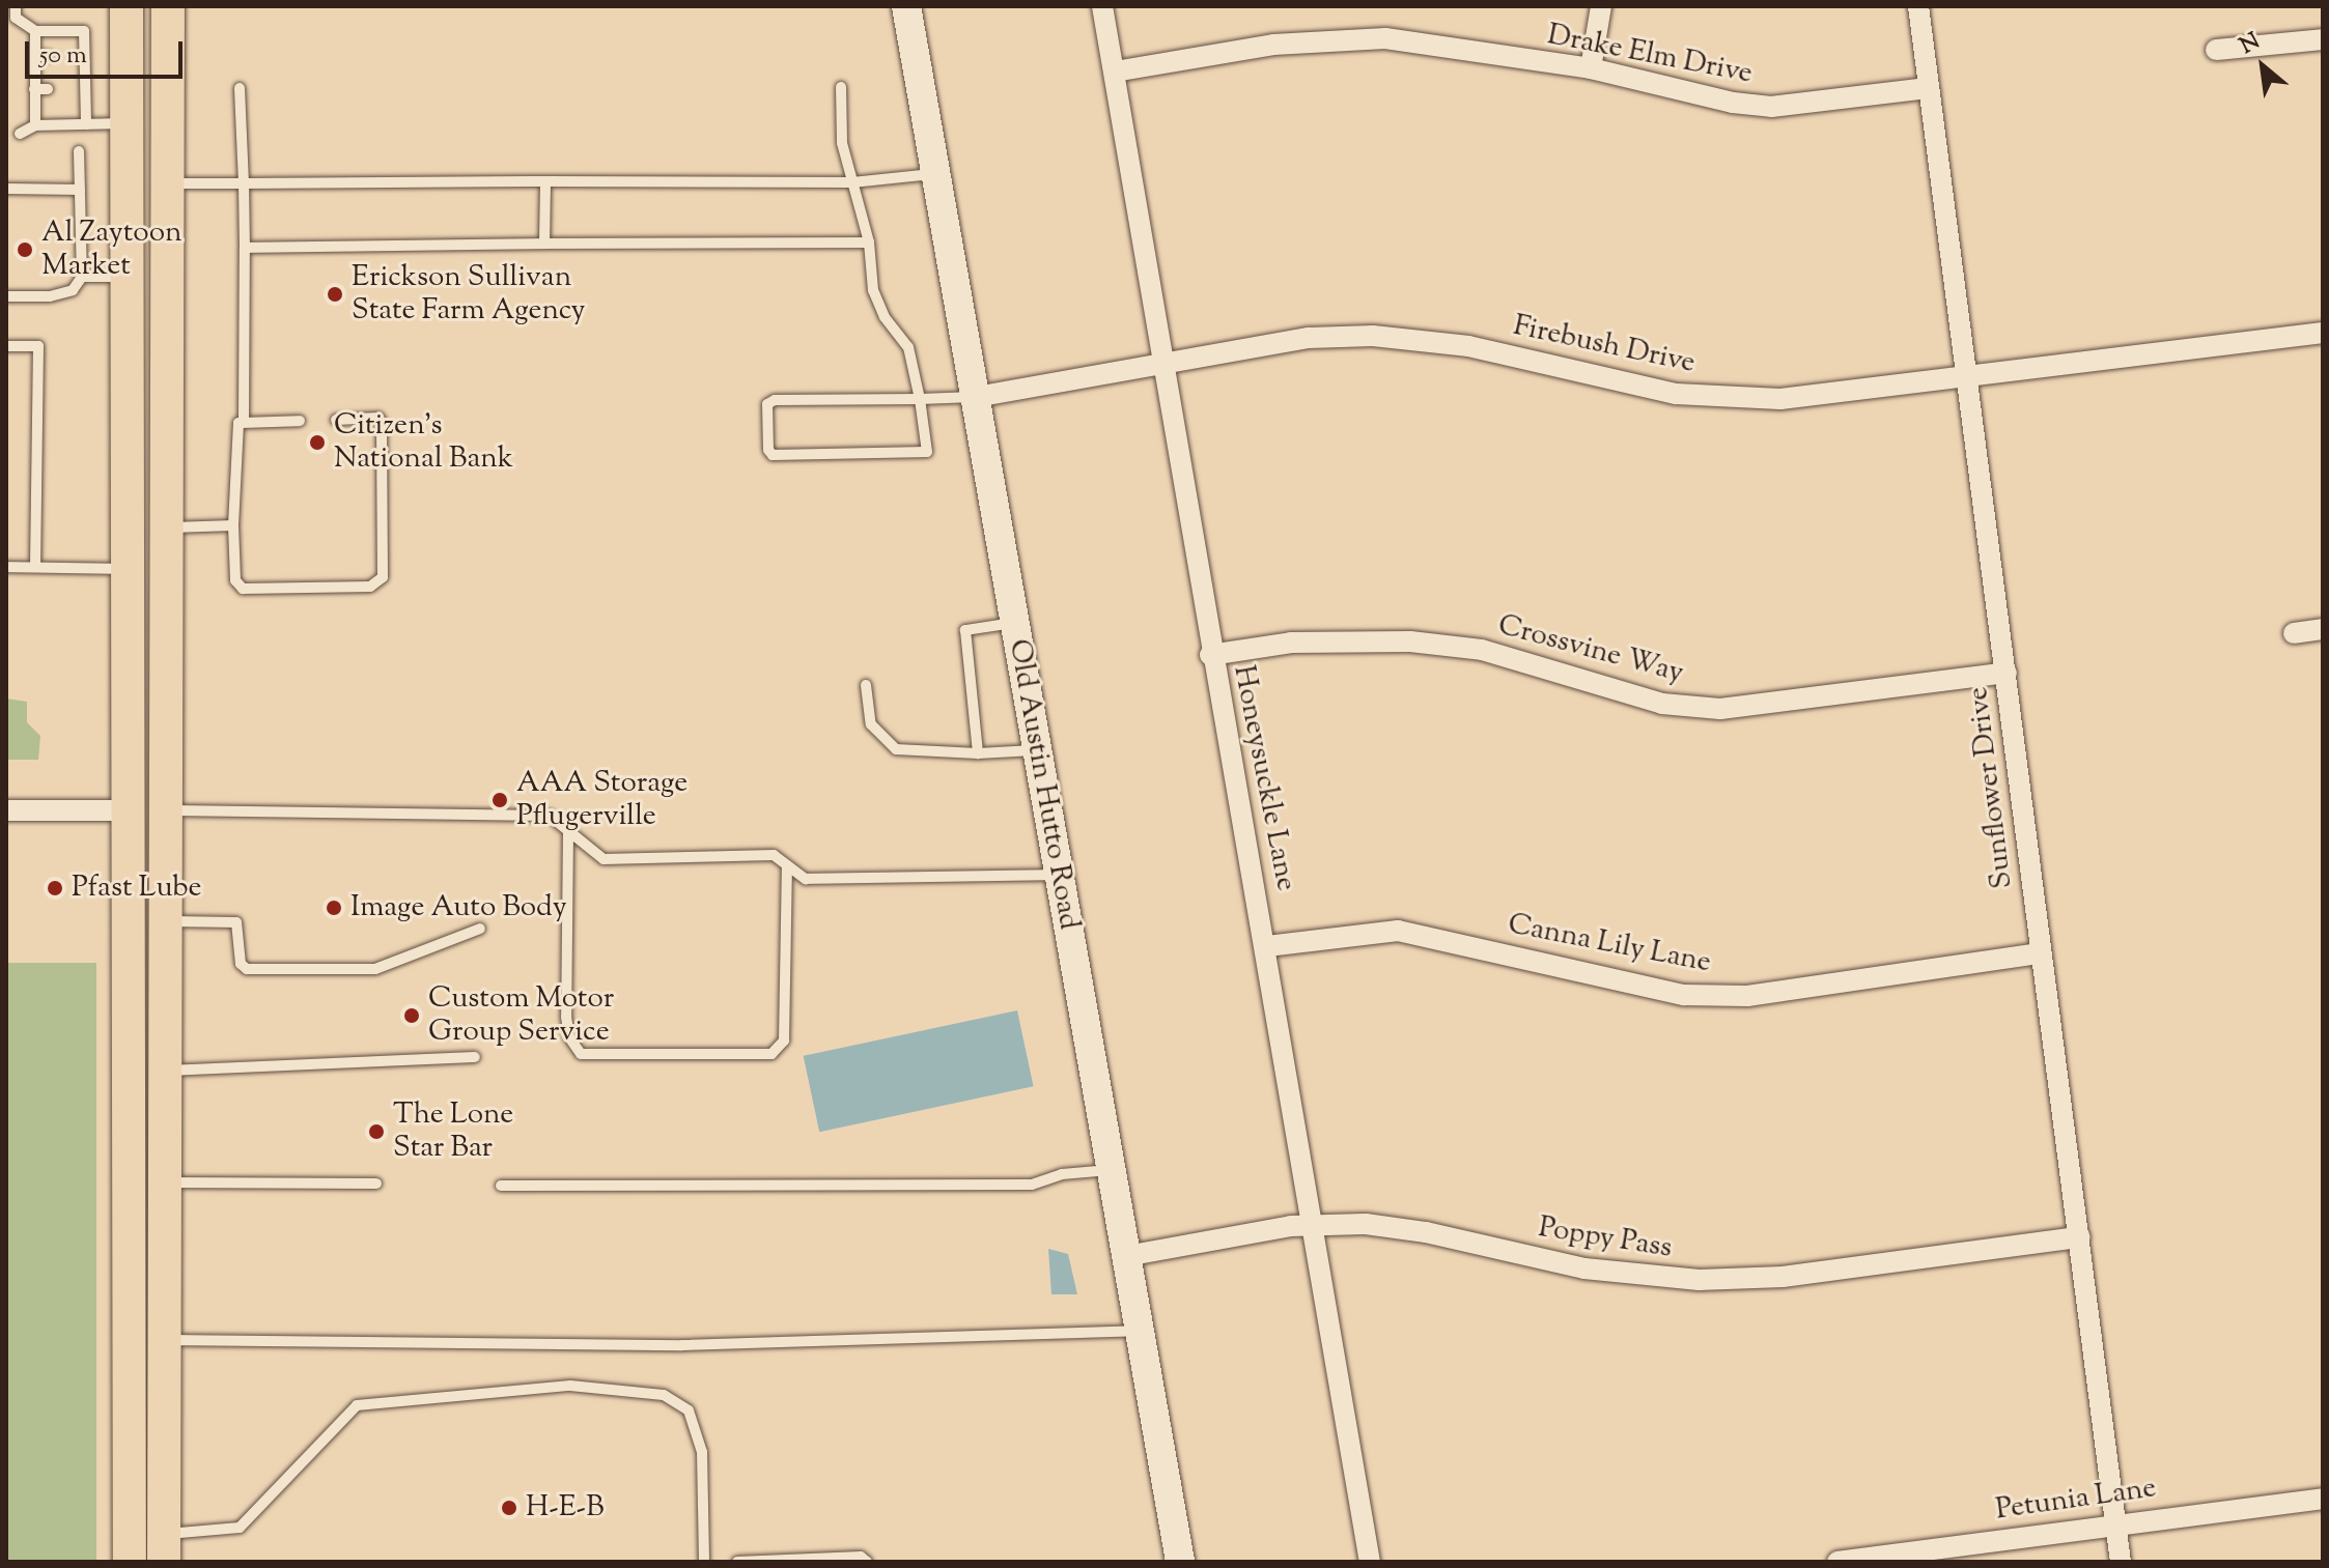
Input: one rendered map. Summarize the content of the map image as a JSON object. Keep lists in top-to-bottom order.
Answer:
{
  "streets": {
    "street": [
      "Drake Elm Drive",
      "Firebush Drive",
      "Crossvine Way",
      "Honeysuckle Lane",
      "Old Austin Hutto Road",
      "Sunflower Drive",
      "Canna Lily Lane",
      "Poppy Pass",
      "Petunia Lane"
    ]
  },
  "crossings": [
    ["Drake Elm Drive", "Honeysuckle Lane"],
    ["Drake Elm Drive", "Sunflower Drive"],
    ["Firebush Drive", "Honeysuckle Lane"],
    ["Firebush Drive", "Old Austin Hutto Road"],
    ["Firebush Drive", "Sunflower Drive"],
    ["Crossvine Way", "Honeysuckle Lane"],
    ["Crossvine Way", "Sunflower Drive"],
    ["Honeysuckle Lane", "Canna Lily Lane"],
    ["Honeysuckle Lane", "Poppy Pass"],
    ["Old Austin Hutto Road", "Poppy Pass"],
    ["Sunflower Drive", "Canna Lily Lane"],
    ["Sunflower Drive", "Poppy Pass"],
    ["Sunflower Drive", "Petunia Lane"]
  ],
  "places": [
    "Al Zaytoon Market",
    "Erickson Sullivan State Farm Agency",
    "Citizen's National Bank",
    "AAA Storage Pflugerville",
    "Pfast Lube",
    "Image Auto Body",
    "Custom Motor Group Service",
    "The Lone Star Bar",
    "H-E-B"
  ],
  "scale_bar": "50 m",
  "north": "top left"
}
